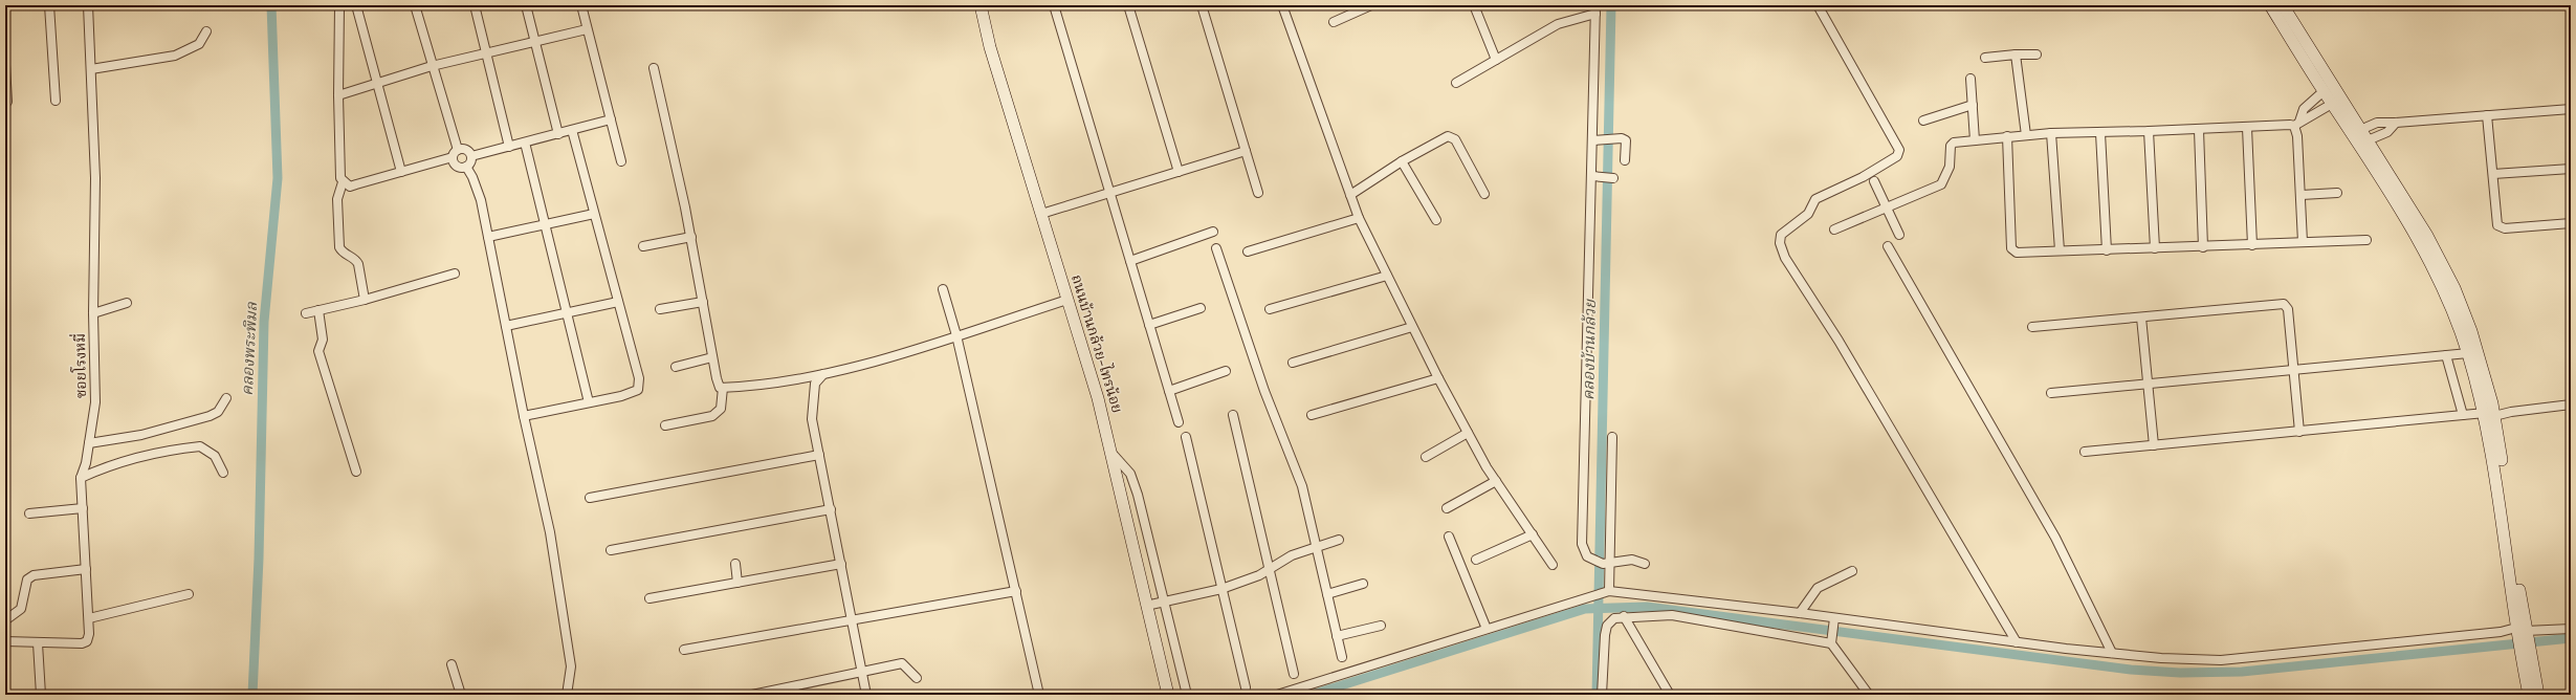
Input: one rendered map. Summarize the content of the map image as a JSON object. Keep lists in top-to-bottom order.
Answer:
{
  "streets": {
    "street": ["ถนนบ้านกล้วย-ไทรน้อย", "ซอยโรงหมี่"]
  },
  "water": ["คลองพระพิมล", "คลองบ้านกล้วย"]
}
